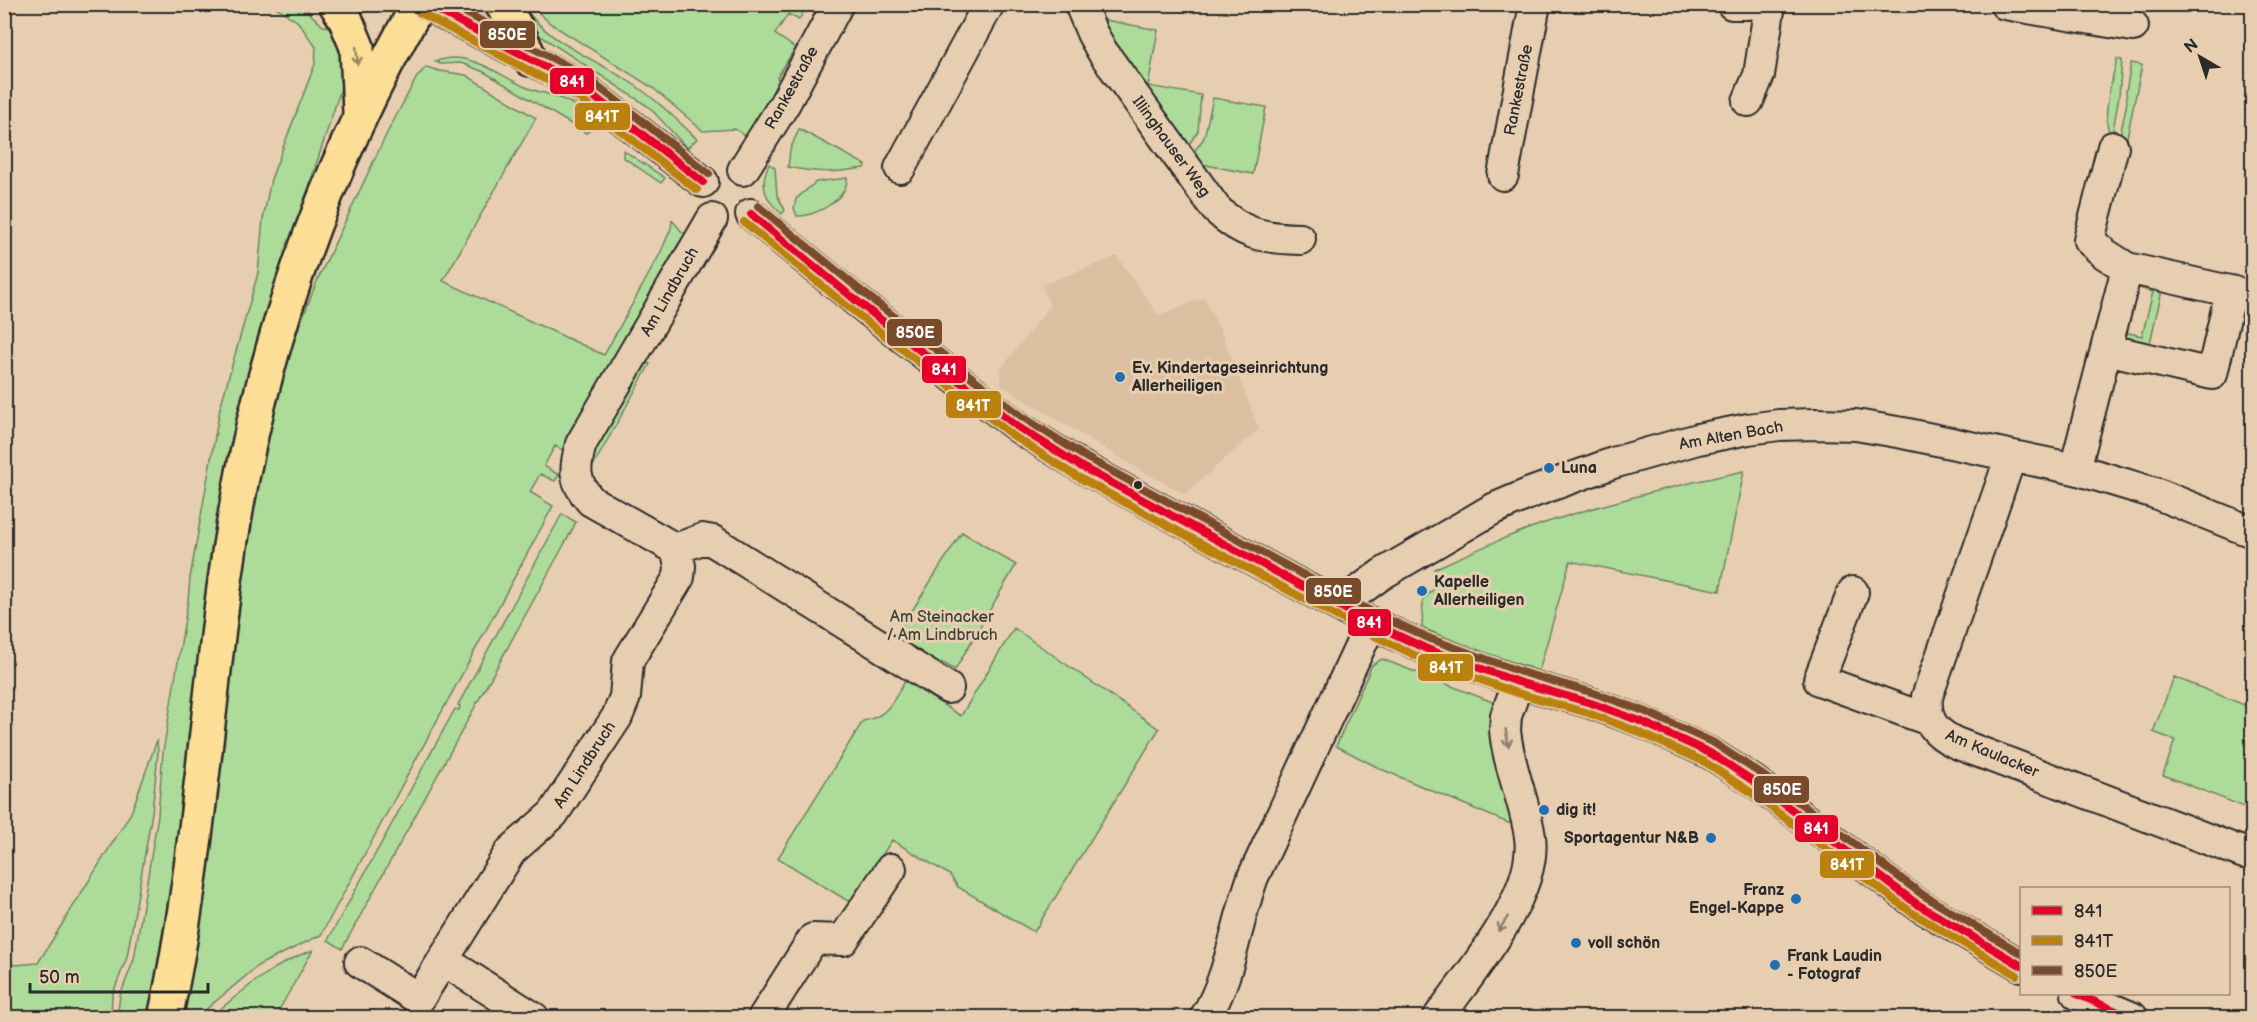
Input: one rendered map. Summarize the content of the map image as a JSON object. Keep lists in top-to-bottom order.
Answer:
{
  "streets": {
    "street": [
      "Rankestraße",
      "Illinghauser Weg",
      "Am Lindbruch",
      "Am Alten Bach",
      "Am Kaulacker"
    ]
  },
  "crossings": [
    ["Rankestraße", "Am Lindbruch"],
    ["Am Alten Bach", "Am Kaulacker"]
  ],
  "parks": ["Am Steinacker / Am Lindbruch"],
  "places": [
    "Ev. Kindertageseinrichtung Allerheiligen",
    "Luna",
    "Kapelle Allerheiligen",
    "dig it!",
    "Sportagentur N&B",
    "Franz Engel-Kappe",
    "voll schön",
    "Frank Laudin - Fotograf"
  ],
  "lines": ["transit line 841", "transit line 850E", "transit line 841T"],
  "legend": ["841", "841T", "850E"],
  "scale_bar": "50 m",
  "north": "top left"
}
